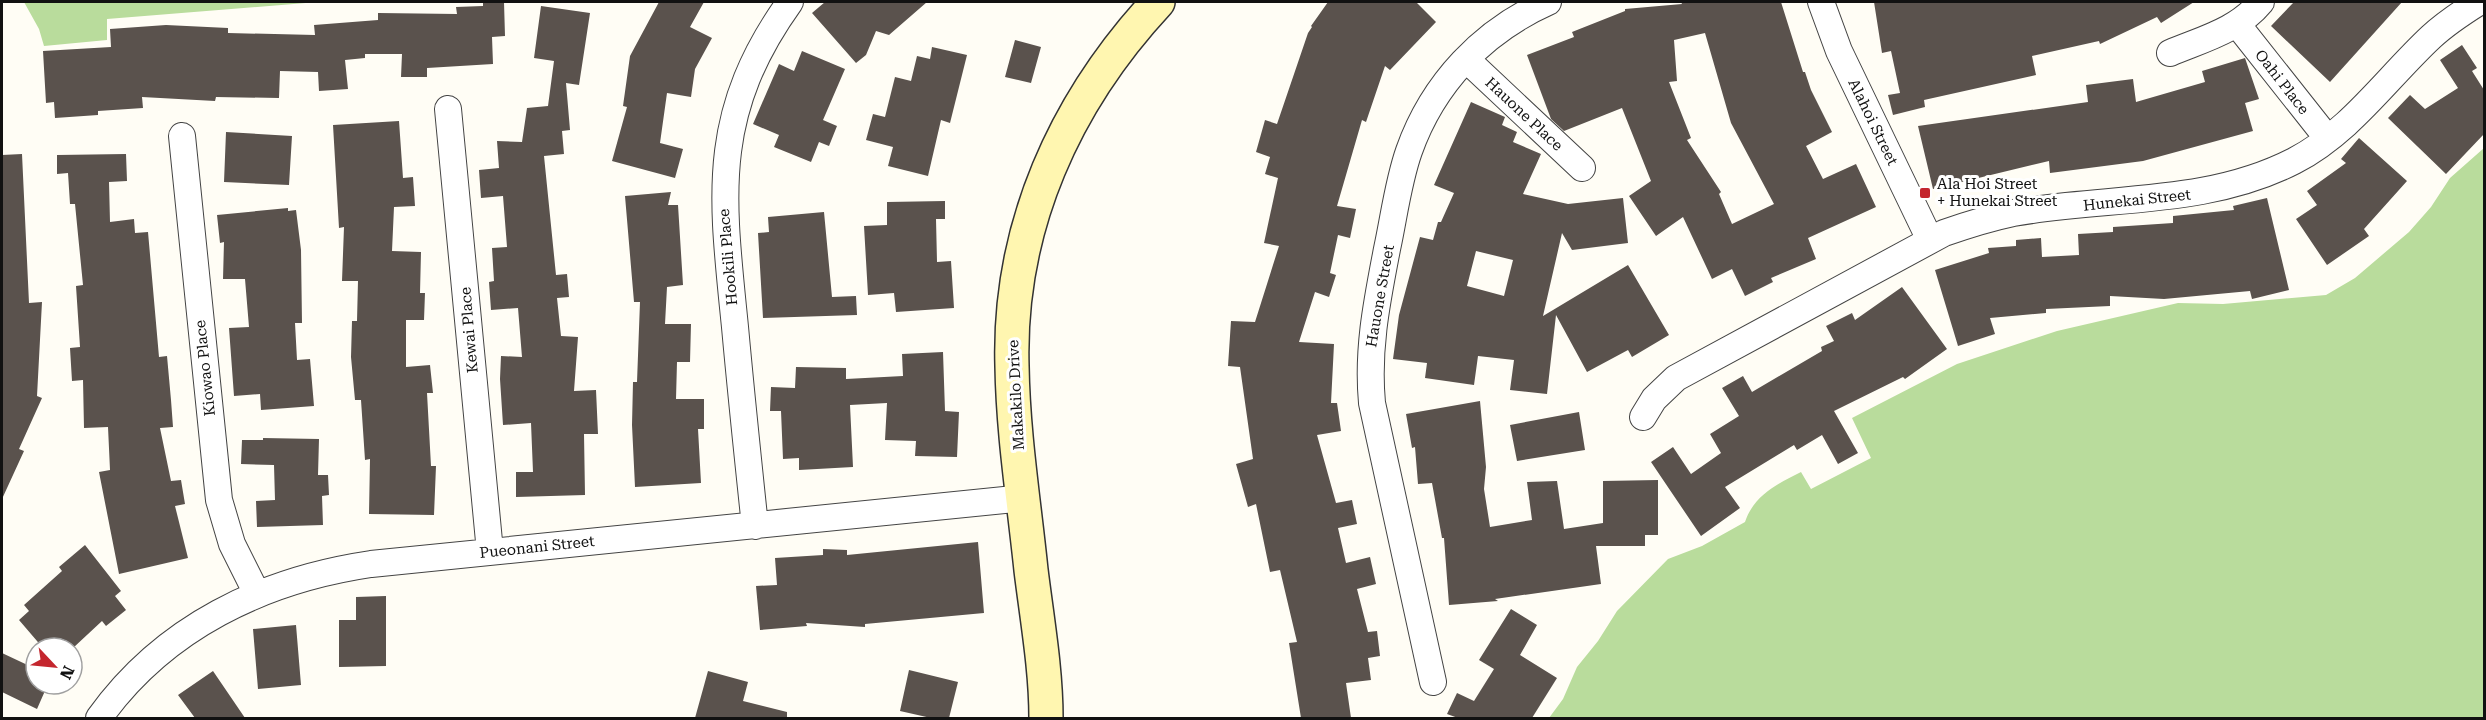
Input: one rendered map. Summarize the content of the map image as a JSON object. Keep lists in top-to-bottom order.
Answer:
{
  "streets": {
    "street": [
      "Oahi Place",
      "Hauone Place",
      "Alahoi Street",
      "Hunekai Street",
      "Hookili Place",
      "Hauone Street",
      "Kewai Place",
      "Kiowao Place",
      "Makakilo Drive",
      "Pueonani Street"
    ]
  },
  "crossings": [
    ["Oahi Place", "Hunekai Street"],
    ["Hauone Place", "Hauone Street"],
    ["Alahoi Street", "Hunekai Street"],
    ["Hookili Place", "Pueonani Street"],
    ["Kewai Place", "Pueonani Street"],
    ["Kiowao Place", "Pueonani Street"],
    ["Makakilo Drive", "Pueonani Street"]
  ],
  "places": {
    "transit": ["Ala Hoi Street + Hunekai Street"]
  },
  "north": "bottom right"
}
